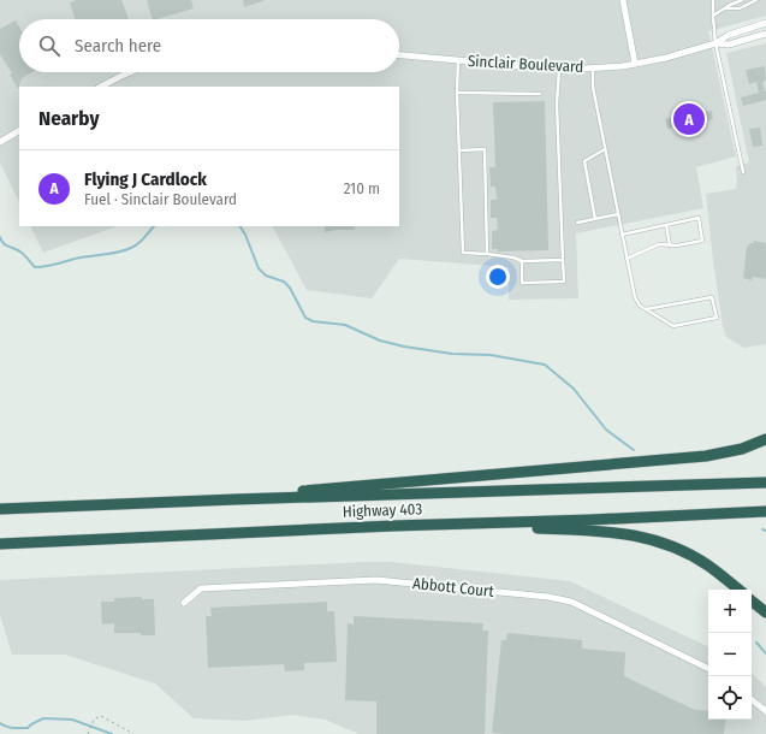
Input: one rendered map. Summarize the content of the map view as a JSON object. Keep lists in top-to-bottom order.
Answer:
{
  "streets": {
    "highway": ["Highway 403"],
    "street": ["Sinclair Boulevard", "Abbott Court"]
  },
  "page": {
    "search": "Search here",
    "heading": "Nearby",
    "pins": "A",
    "list": [
      {
        "mark": "A",
        "name": "Flying J Cardlock",
        "note": "Fuel · Sinclair Boulevard",
        "value": "210 m"
      }
    ],
    "map_buttons": ["+", "−"]
  }
}
